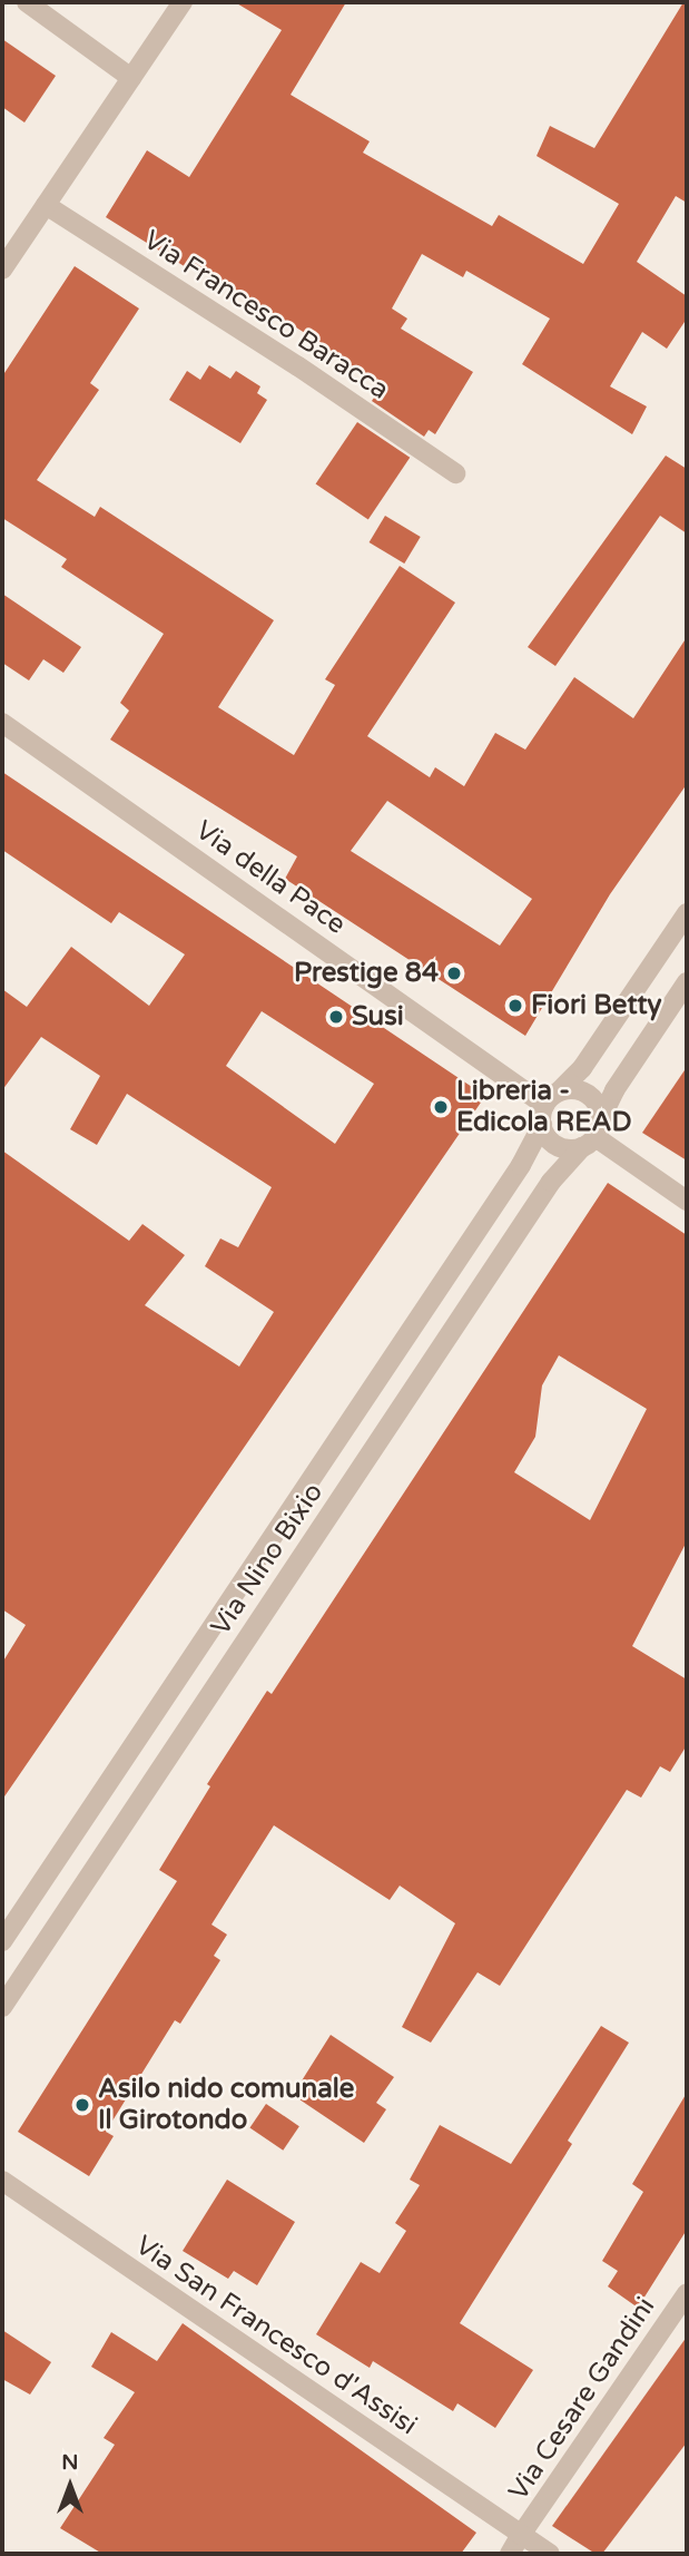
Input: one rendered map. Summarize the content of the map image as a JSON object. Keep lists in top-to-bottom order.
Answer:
{
  "streets": {
    "street": [
      "Via Francesco Baracca",
      "Via della Pace",
      "Via Nino Bixio",
      "Via San Francesco d'Assisi",
      "Via Cesare Gandini"
    ]
  },
  "crossings": [
    ["Via della Pace", "Via Nino Bixio"],
    ["Via San Francesco d'Assisi", "Via Cesare Gandini"]
  ],
  "places": [
    "Prestige 84",
    "Fiori Betty",
    "Susi",
    "Libreria - Edicola READ",
    "Asilo nido comunale Il Girotondo"
  ],
  "north": "top"
}
